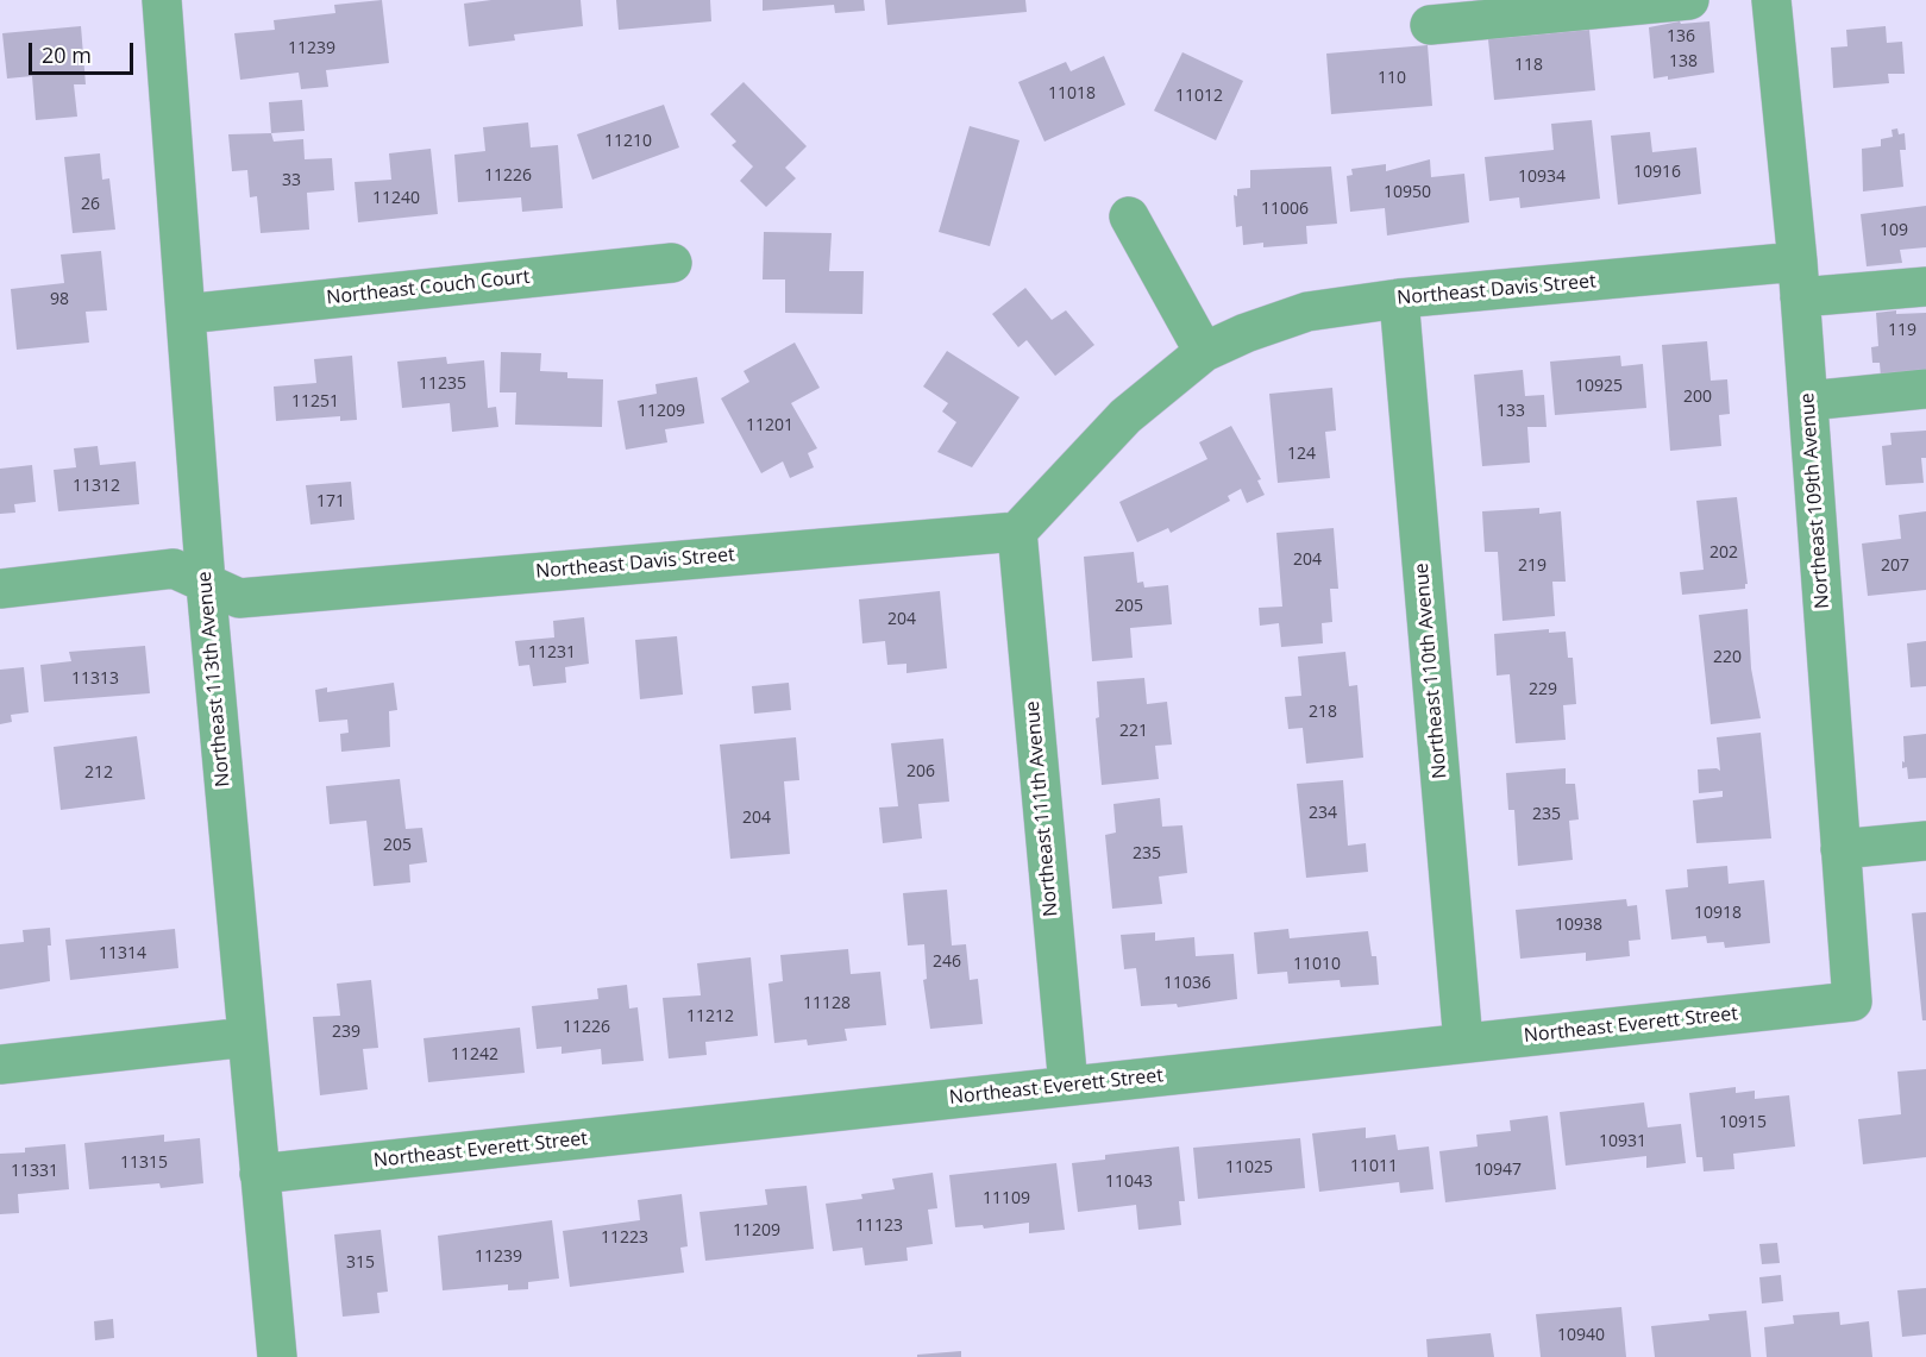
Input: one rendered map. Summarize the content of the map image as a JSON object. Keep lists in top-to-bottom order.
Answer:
{
  "streets": {
    "street": [
      "Northeast Couch Court",
      "Northeast Davis Street",
      "Northeast 109th Avenue",
      "Northeast 110th Avenue",
      "Northeast 113th Avenue",
      "Northeast 111th Avenue",
      "Northeast Everett Street"
    ]
  },
  "crossings": [
    ["Northeast Couch Court", "Northeast 113th Avenue"],
    ["Northeast Davis Street", "Northeast 109th Avenue"],
    ["Northeast Davis Street", "Northeast 110th Avenue"],
    ["Northeast Davis Street", "Northeast 113th Avenue"],
    ["Northeast Davis Street", "Northeast 111th Avenue"],
    ["Northeast 109th Avenue", "Northeast Everett Street"],
    ["Northeast 110th Avenue", "Northeast Everett Street"],
    ["Northeast 113th Avenue", "Northeast Everett Street"],
    ["Northeast 111th Avenue", "Northeast Everett Street"]
  ],
  "house_numbers": [
    "136",
    "11239",
    "138",
    "118",
    "110",
    "11018",
    "11012",
    "11210",
    "10916",
    "11226",
    "10934",
    "33",
    "10950",
    "11240",
    "26",
    "11006",
    "109",
    "98",
    "119",
    "11235",
    "10925",
    "200",
    "11251",
    "11209",
    "133",
    "11201",
    "124",
    "11312",
    "171",
    "202",
    "204",
    "219",
    "207",
    "205",
    "204",
    "11231",
    "220",
    "11313",
    "229",
    "218",
    "221",
    "206",
    "212",
    "234",
    "235",
    "204",
    "205",
    "235",
    "10918",
    "10938",
    "11314",
    "246",
    "11010",
    "11036",
    "11128",
    "11212",
    "11226",
    "239",
    "11242",
    "10915",
    "10931",
    "11315",
    "11011",
    "11025",
    "10947",
    "11331",
    "11043",
    "11109",
    "11123",
    "11209",
    "11223",
    "11239",
    "315",
    "10940"
  ],
  "scale_bar": "20 m"
}
